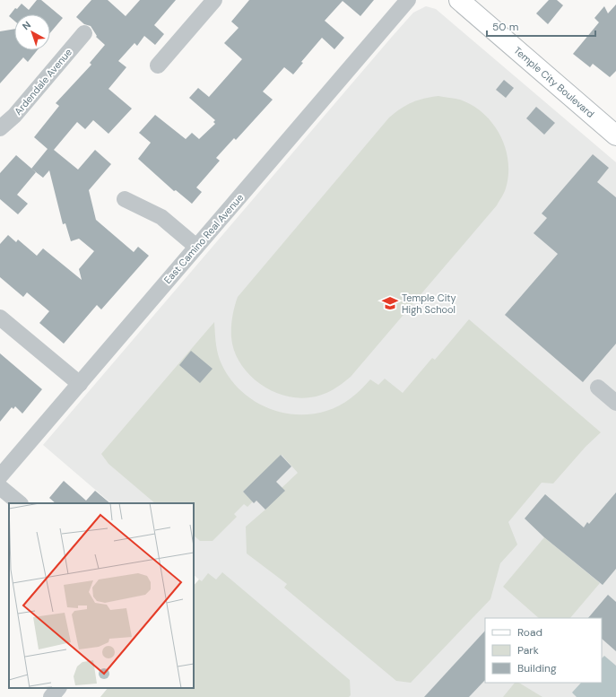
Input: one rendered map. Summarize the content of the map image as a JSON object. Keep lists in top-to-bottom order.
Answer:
{
  "streets": {
    "main road": ["Temple City Boulevard"],
    "street": ["Ardendale Avenue", "East Camino Real Avenue"]
  },
  "places": {
    "school or university": ["Temple City High School"]
  },
  "legend": ["Road", "Park", "Building"],
  "scale_bar": "50 m",
  "north": "top left"
}
